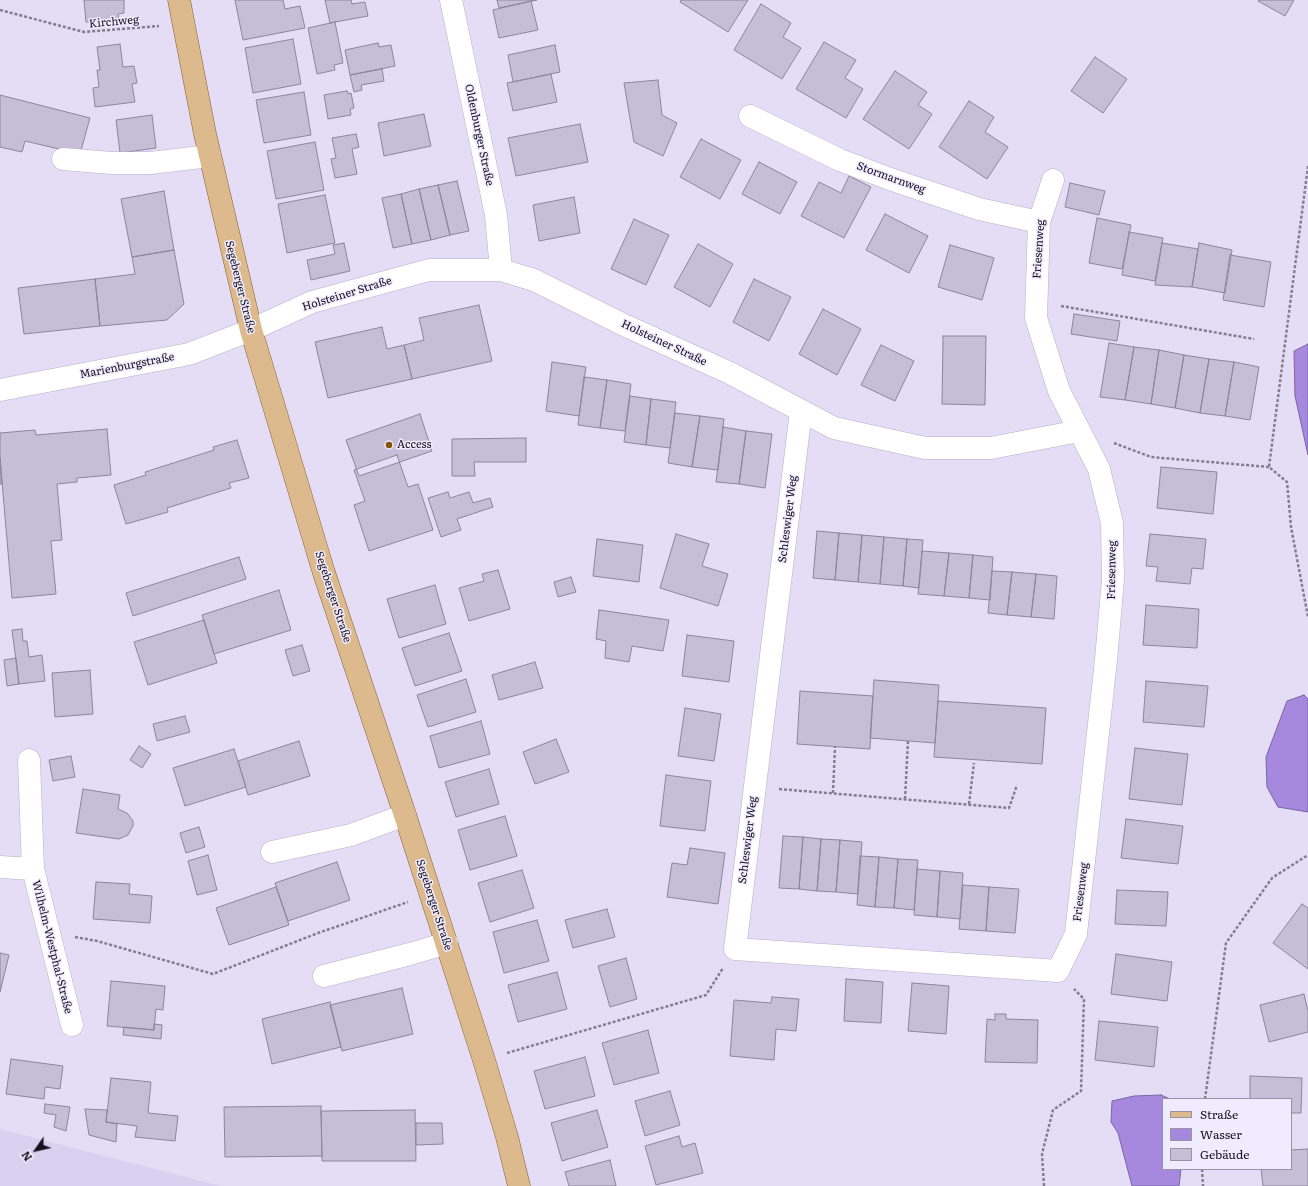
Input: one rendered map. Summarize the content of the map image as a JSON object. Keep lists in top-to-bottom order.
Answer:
{
  "streets": {
    "main road": ["Segeberger Straße"],
    "street": [
      "Oldenburger Straße",
      "Stormarnweg",
      "Friesenweg",
      "Holsteiner Straße",
      "Marienburgstraße",
      "Schleswiger Weg",
      "Wilhelm-Westphal-Straße"
    ],
    "path": ["Kirchweg"]
  },
  "crossings": [
    ["Kirchweg", "Segeberger Straße"],
    ["Oldenburger Straße", "Holsteiner Straße"],
    ["Stormarnweg", "Friesenweg"],
    ["Friesenweg", "Holsteiner Straße"],
    ["Segeberger Straße", "Holsteiner Straße"],
    ["Segeberger Straße", "Marienburgstraße"],
    ["Holsteiner Straße", "Marienburgstraße"],
    ["Holsteiner Straße", "Schleswiger Weg"]
  ],
  "places": ["Access"],
  "legend": ["Straße", "Wasser", "Gebäude"],
  "north": "bottom left"
}
